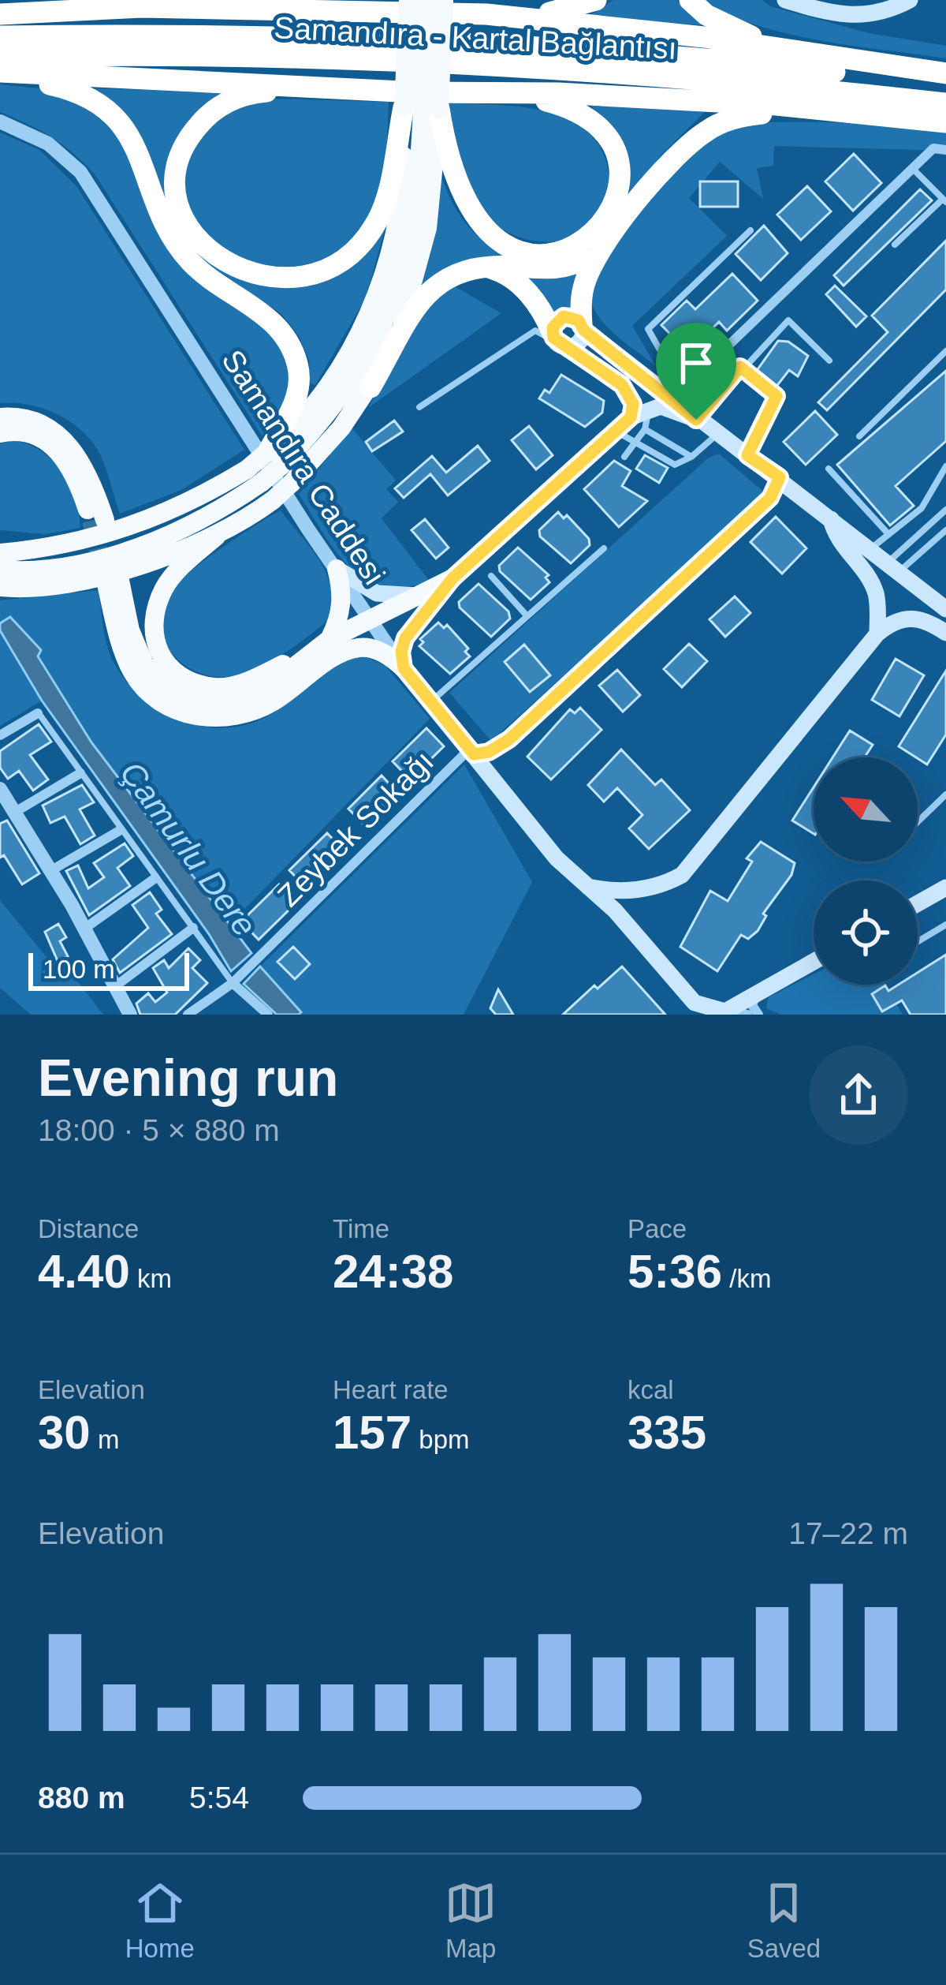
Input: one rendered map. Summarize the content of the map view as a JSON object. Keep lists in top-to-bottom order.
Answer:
{
  "streets": {
    "highway": ["Samandıra - Kartal Bağlantısı"],
    "main road": ["Samandıra Caddesi"],
    "street": ["Zeybek Sokağı"]
  },
  "crossings": [
    ["Samandıra Caddesi", "Zeybek Sokağı"]
  ],
  "water": ["Çamurlu Dere"],
  "scale_bar": "100 m",
  "north": "top left",
  "page": {
    "scale": "100 m",
    "heading": ["Evening run", "18:00 · 5 × 880 m"],
    "stats": [
      ["Distance", "4.40 km"],
      ["Time", "24:38"],
      ["Pace", "5:36 /km"],
      ["Elevation", "30 m"],
      ["Heart rate", "157 bpm"],
      ["kcal", "335"]
    ],
    "chart": ["Elevation", "17–22 m"],
    "list": [
      {
        "name": "880 m",
        "note": "5:54"
      }
    ],
    "tabs": ["Home", "Map", "Saved"]
  }
}
